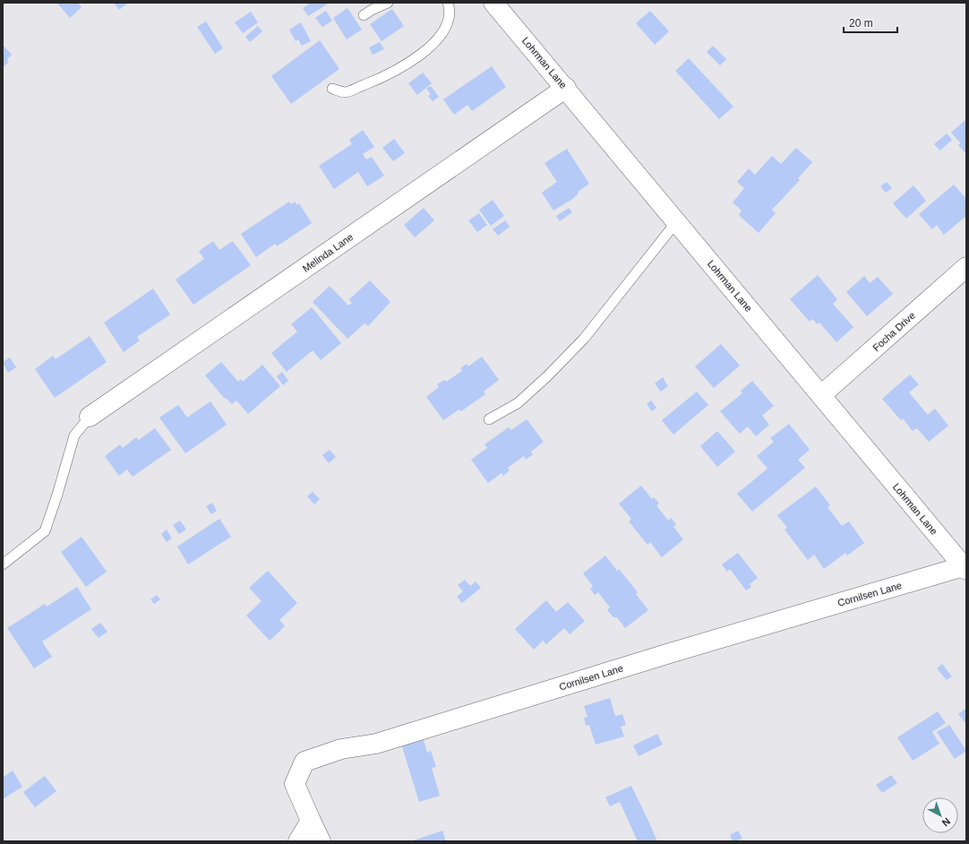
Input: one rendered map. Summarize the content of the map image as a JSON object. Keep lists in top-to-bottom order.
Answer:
{
  "streets": {
    "street": [
      "Lohrman Lane",
      "Melinda Lane",
      "Focha Drive",
      "Cornilsen Lane"
    ]
  },
  "crossings": [
    ["Lohrman Lane", "Melinda Lane"],
    ["Lohrman Lane", "Focha Drive"],
    ["Lohrman Lane", "Cornilsen Lane"]
  ],
  "scale_bar": "20 m",
  "north": "bottom right"
}
